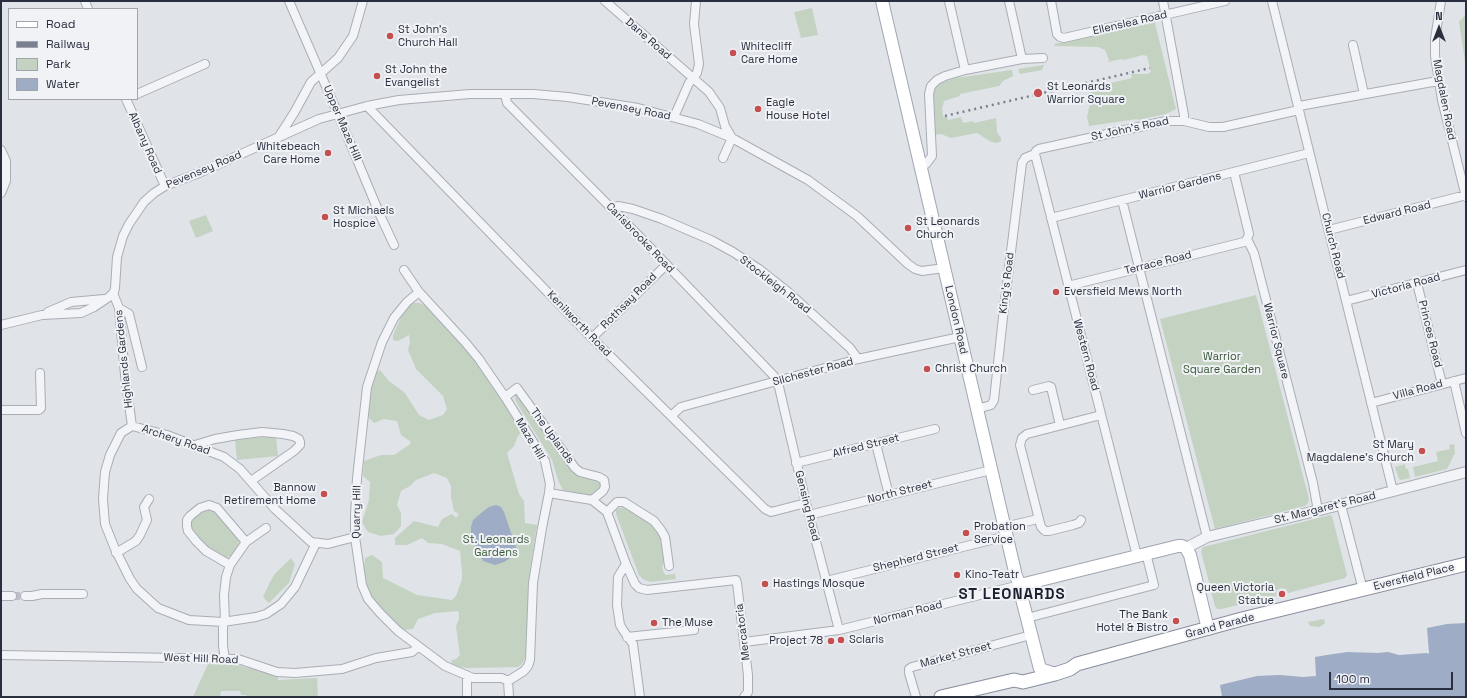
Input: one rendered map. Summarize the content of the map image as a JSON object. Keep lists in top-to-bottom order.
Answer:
{
  "streets": {
    "highway": ["Eversfield Place", "Grand Parade"],
    "main road": ["London Road", "Norman Road"],
    "street": [
      "Ellenslea Road",
      "Dane Road",
      "Magdalen Road",
      "Pevensey Road",
      "Upper Maze Hill",
      "St John's Road",
      "Albany Road",
      "Warrior Gardens",
      "Edward Road",
      "Carisbrooke Road",
      "Church Road",
      "Terrace Road",
      "King's Road",
      "Stockleigh Road",
      "Victoria Road",
      "Rothsay Road",
      "Kenilworth Road",
      "Princes Road",
      "Warrior Square",
      "Western Road",
      "Highlands Gardens",
      "Silchester Road",
      "Villa Road",
      "The Uplands",
      "Maze Hill",
      "Archery Road",
      "Alfred Street",
      "North Street",
      "Gensing Road",
      "St. Margaret's Road",
      "Quarry Hill",
      "Shepherd Street",
      "Mercatoria",
      "Market Street",
      "West Hill Road"
    ]
  },
  "crossings": [
    ["Dane Road", "Pevensey Road"],
    ["Magdalen Road", "St John's Road"],
    ["Magdalen Road", "Edward Road"],
    ["Pevensey Road", "Upper Maze Hill"],
    ["Pevensey Road", "Albany Road"],
    ["Pevensey Road", "Carisbrooke Road"],
    ["Pevensey Road", "London Road"],
    ["Pevensey Road", "Kenilworth Road"],
    ["Pevensey Road", "Highlands Gardens"],
    ["St John's Road", "Church Road"],
    ["St John's Road", "King's Road"],
    ["St John's Road", "Western Road"],
    ["Warrior Gardens", "Church Road"],
    ["Warrior Gardens", "Warrior Square"],
    ["Warrior Gardens", "Western Road"],
    ["Edward Road", "Church Road"],
    ["Carisbrooke Road", "Stockleigh Road"],
    ["Carisbrooke Road", "Rothsay Road"],
    ["Carisbrooke Road", "Silchester Road"],
    ["Carisbrooke Road", "Gensing Road"],
    ["Church Road", "Victoria Road"],
    ["Church Road", "Villa Road"],
    ["Church Road", "St. Margaret's Road"],
    ["Terrace Road", "Warrior Square"],
    ["Terrace Road", "Western Road"],
    ["King's Road", "London Road"],
    ["King's Road", "Western Road"],
    ["Stockleigh Road", "Silchester Road"],
    ["Victoria Road", "Princes Road"],
    ["Rothsay Road", "Kenilworth Road"],
    ["London Road", "Western Road"],
    ["London Road", "Silchester Road"],
    ["London Road", "North Street"],
    ["London Road", "Shepherd Street"],
    ["London Road", "Norman Road"],
    ["London Road", "Grand Parade"],
    ["London Road", "Market Street"],
    ["Kenilworth Road", "Silchester Road"],
    ["Kenilworth Road", "Gensing Road"],
    ["Princes Road", "Villa Road"],
    ["Warrior Square", "St. Margaret's Road"],
    ["Western Road", "Norman Road"],
    ["Highlands Gardens", "Archery Road"],
    ["Silchester Road", "Gensing Road"],
    ["The Uplands", "Maze Hill"],
    ["Maze Hill", "Quarry Hill"],
    ["Alfred Street", "Gensing Road"],
    ["North Street", "Gensing Road"],
    ["Gensing Road", "Shepherd Street"],
    ["Gensing Road", "Norman Road"],
    ["St. Margaret's Road", "Norman Road"],
    ["Quarry Hill", "West Hill Road"],
    ["Eversfield Place", "Grand Parade"],
    ["Norman Road", "Mercatoria"]
  ],
  "districts": ["ST LEONARDS"],
  "parks": ["Warrior Square Garden", "St. Leonards Gardens"],
  "places": [
    "St John's Church Hall",
    "Whitecliff Care Home",
    "St John the Evangelist",
    "St Leonards Warrior Square",
    "Eagle House Hotel",
    "Whitebeach Care Home",
    "St Michaels Hospice",
    "St Leonards Church",
    "Eversfield Mews North",
    "Christ Church",
    "St Mary Magdalene's Church",
    "Bannow Retirement Home",
    "Probation Service",
    "Kino-Teatr",
    "Hastings Mosque",
    "Queen Victoria Statue",
    "The Bank Hotel & Bistro",
    "The Muse",
    "Sclaris",
    "Project 78"
  ],
  "legend": [
    "Road",
    "Railway",
    "Park",
    "Water"
  ],
  "scale_bar": "100 m",
  "north": "top"
}
